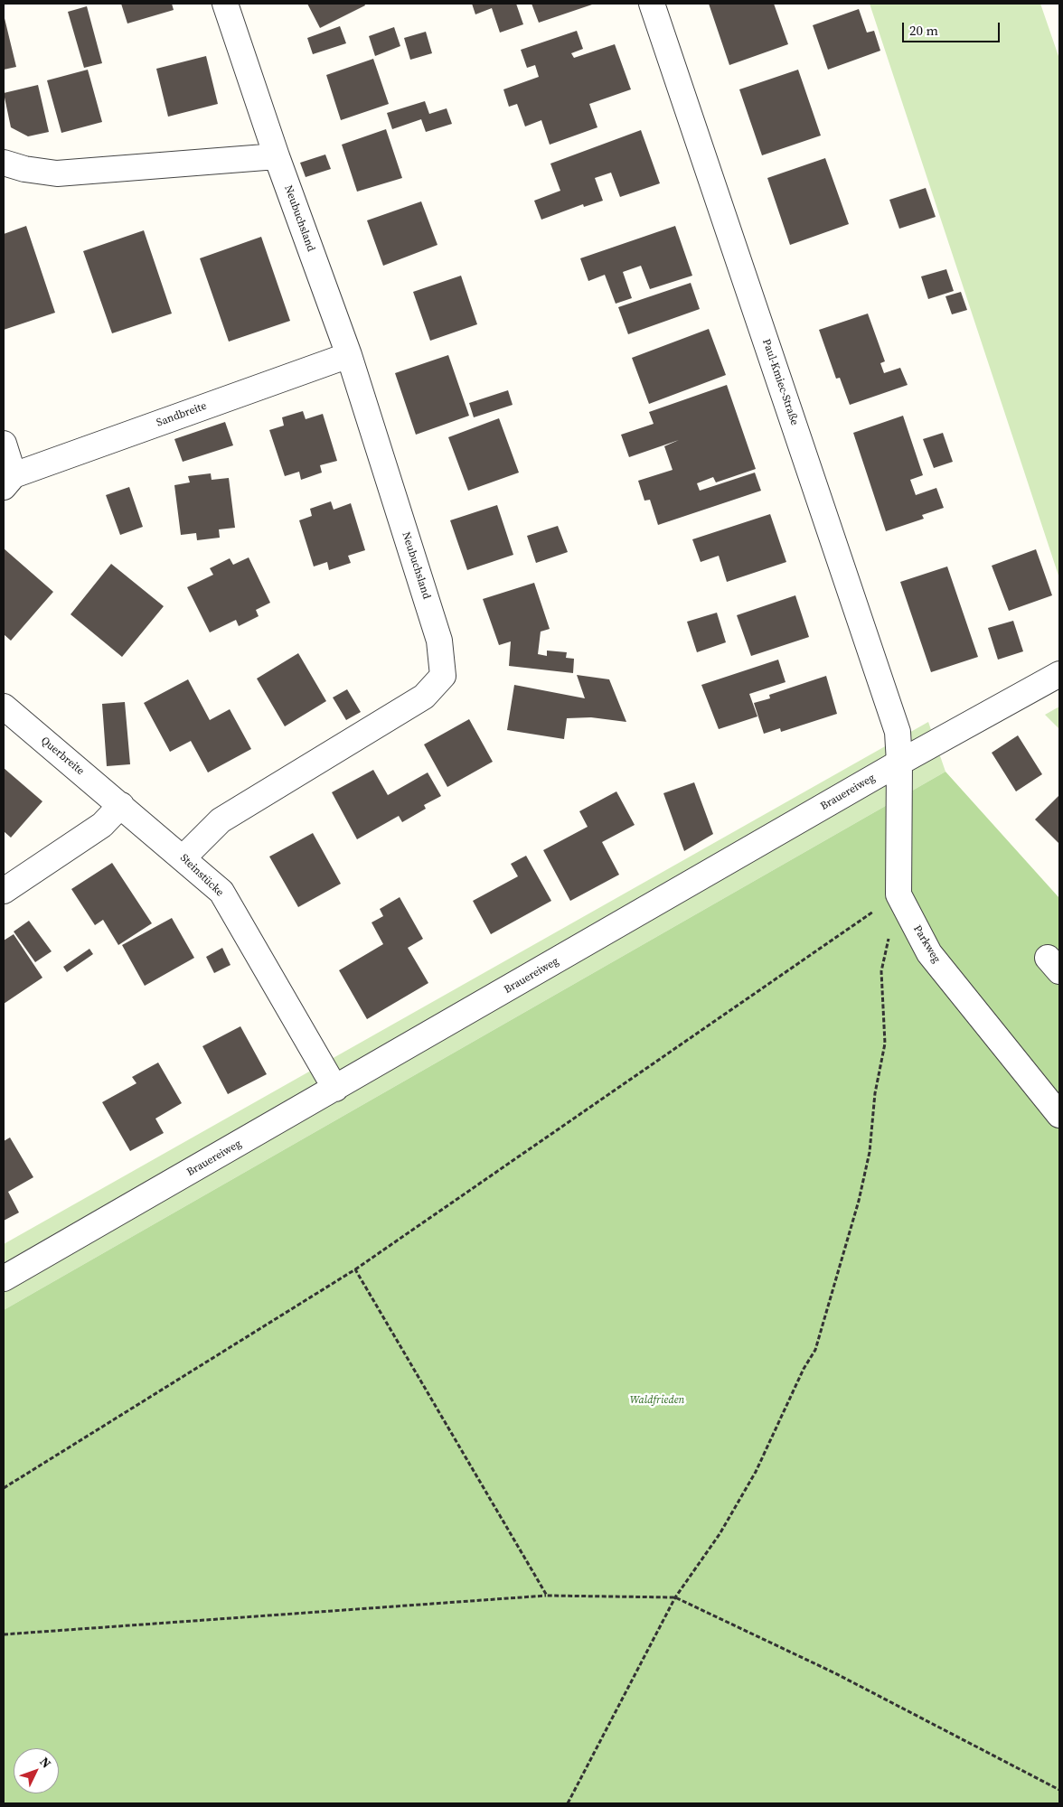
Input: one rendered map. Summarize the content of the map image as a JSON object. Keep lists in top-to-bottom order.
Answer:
{
  "streets": {
    "street": [
      "Neubuchsland",
      "Paul-Kmiec-Straße",
      "Sandbreite",
      "Querbreite",
      "Brauereiweg",
      "Steinstücke",
      "Parkweg"
    ]
  },
  "crossings": [
    ["Neubuchsland", "Sandbreite"],
    ["Neubuchsland", "Steinstücke"],
    ["Paul-Kmiec-Straße", "Brauereiweg"],
    ["Paul-Kmiec-Straße", "Parkweg"],
    ["Querbreite", "Steinstücke"],
    ["Brauereiweg", "Steinstücke"],
    ["Brauereiweg", "Parkweg"]
  ],
  "parks": ["Waldfrieden"],
  "scale_bar": "20 m",
  "north": "top right"
}
